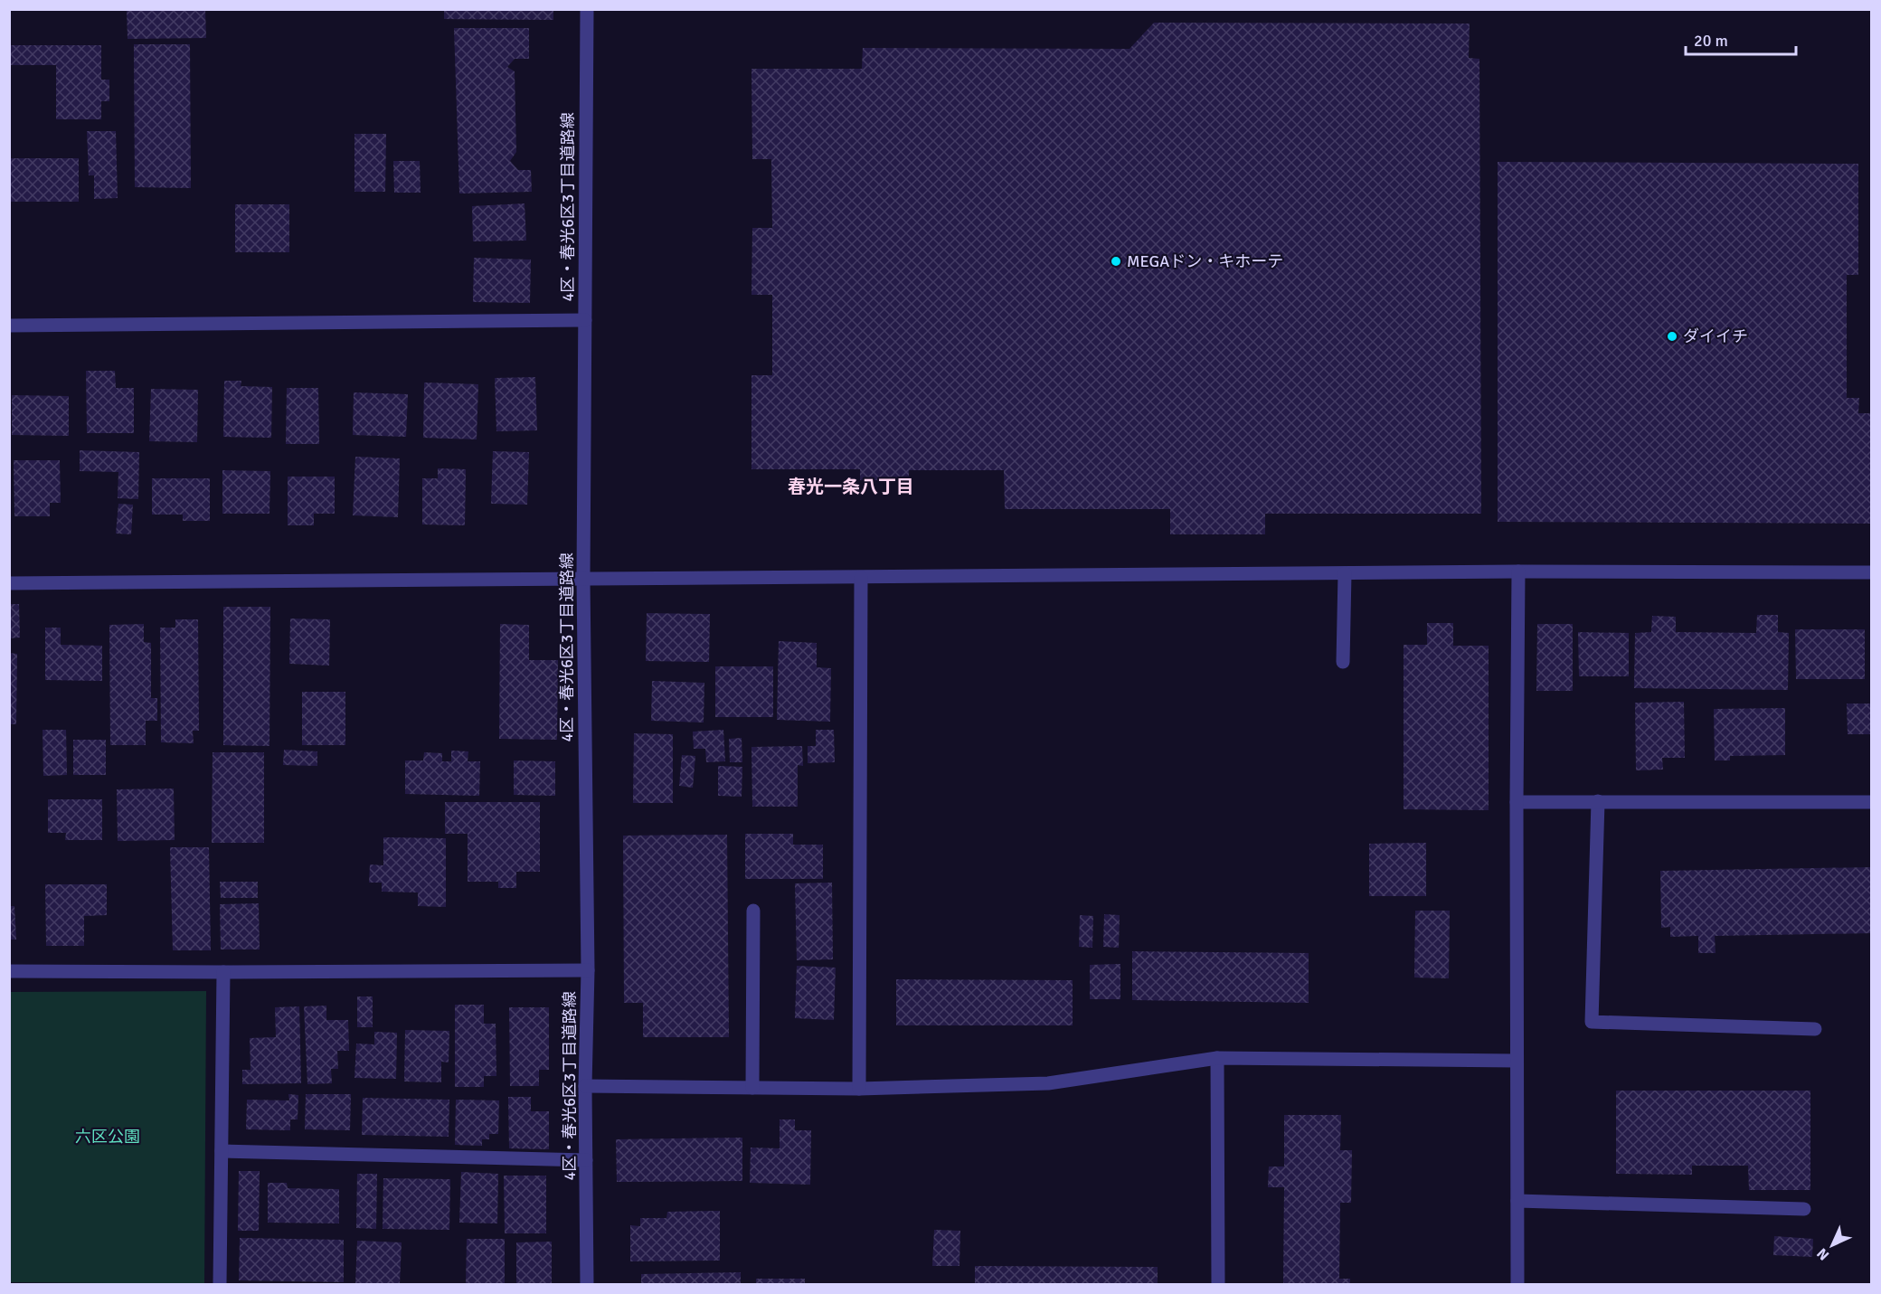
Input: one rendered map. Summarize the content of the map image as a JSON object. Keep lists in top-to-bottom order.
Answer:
{
  "streets": {
    "street": ["4区・春光6区3丁目道路線"]
  },
  "districts": ["春光一条八丁目"],
  "parks": ["六区公園"],
  "places": ["MEGAドン・キホーテ", "ダイイチ"],
  "scale_bar": "20 m",
  "north": "bottom left"
}
